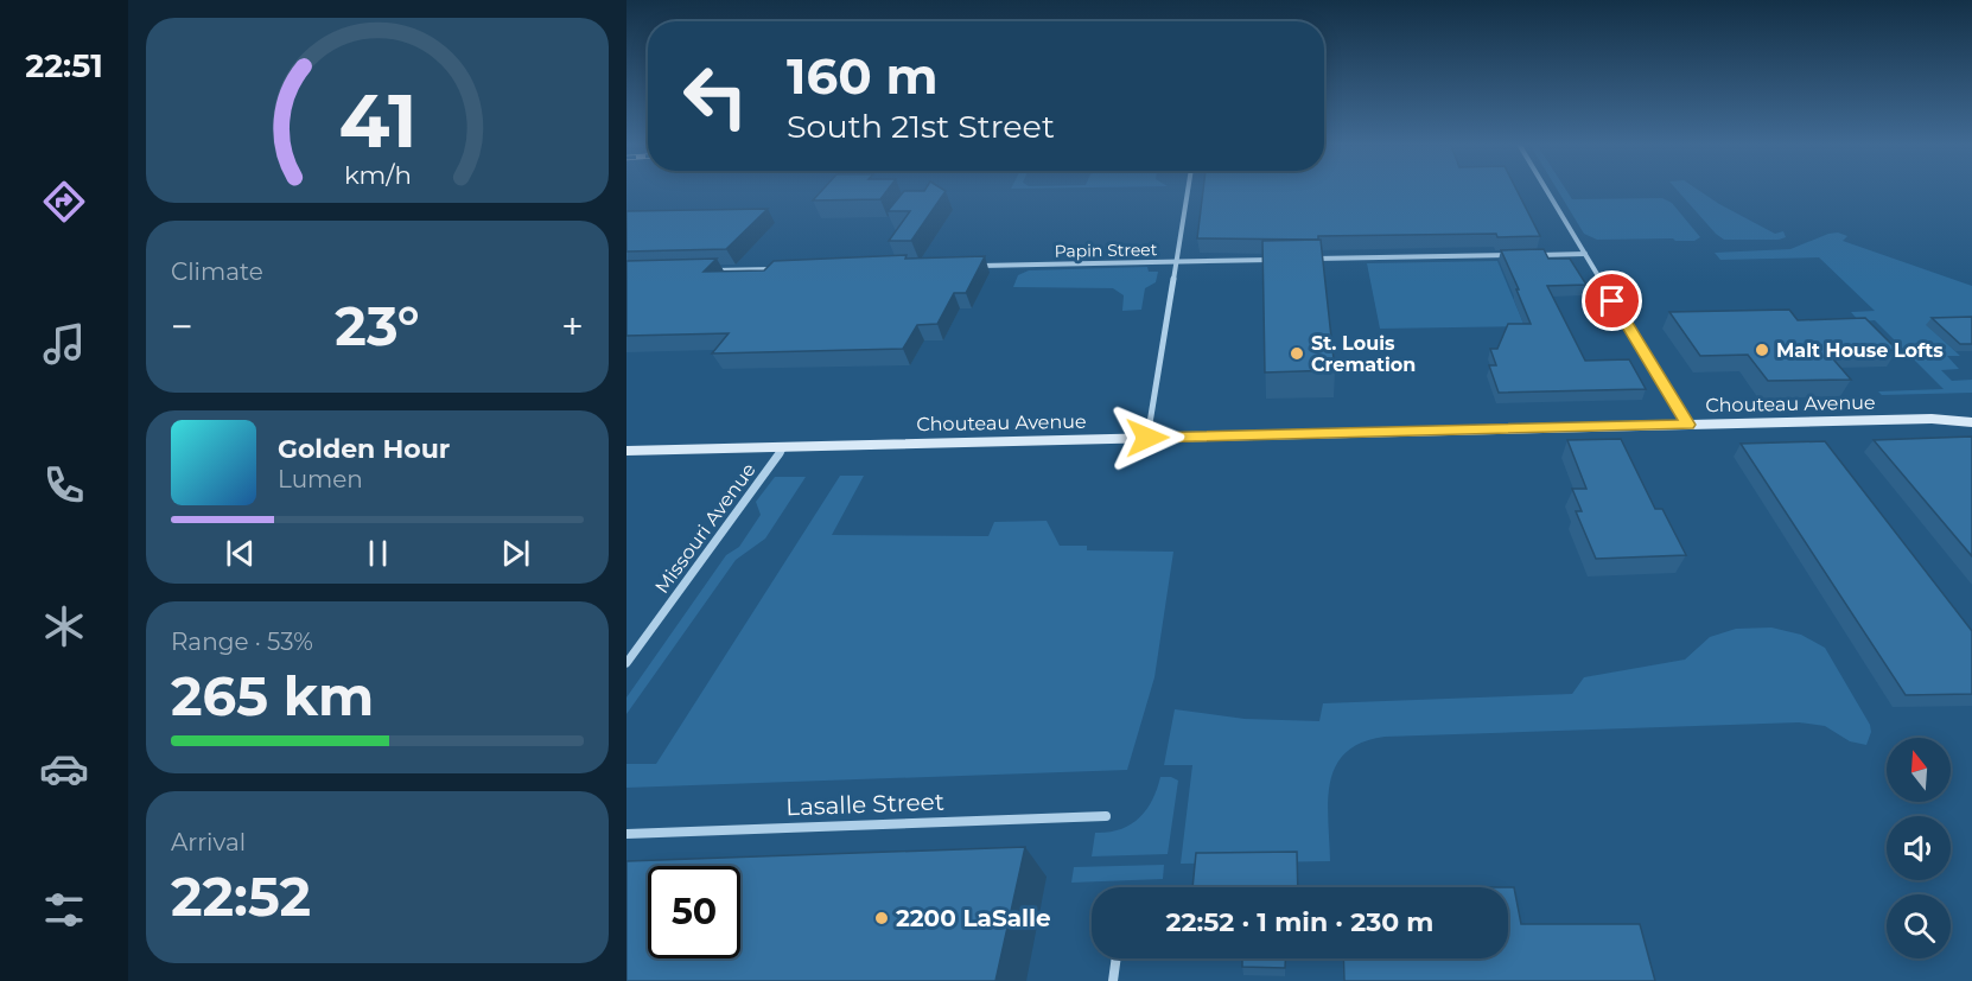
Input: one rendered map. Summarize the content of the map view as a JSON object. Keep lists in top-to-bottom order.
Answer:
{
  "streets": {
    "main road": ["Chouteau Avenue"],
    "street": ["Papin Street", "Missouri Avenue", "Lasalle Street"]
  },
  "crossings": [
    ["Chouteau Avenue", "Missouri Avenue"]
  ],
  "places": ["Malt House Lofts", "St. Louis Cremation", "2200 LaSalle"],
  "north": "top",
  "page": {
    "tabs": "22:51",
    "turn": ["160 m", "South 21st Street"],
    "tile": [
      "Climate",
      ["Range · 53%", "265 km"],
      ["Arrival", "22:52"]
    ],
    "heat": ["−", "23°", "+"],
    "song": ["Golden Hour", "Lumen"],
    "limit": "50",
    "trip": "22:52 · 1 min · 230 m",
    "gauge": ["41", "km/h"]
  }
}
